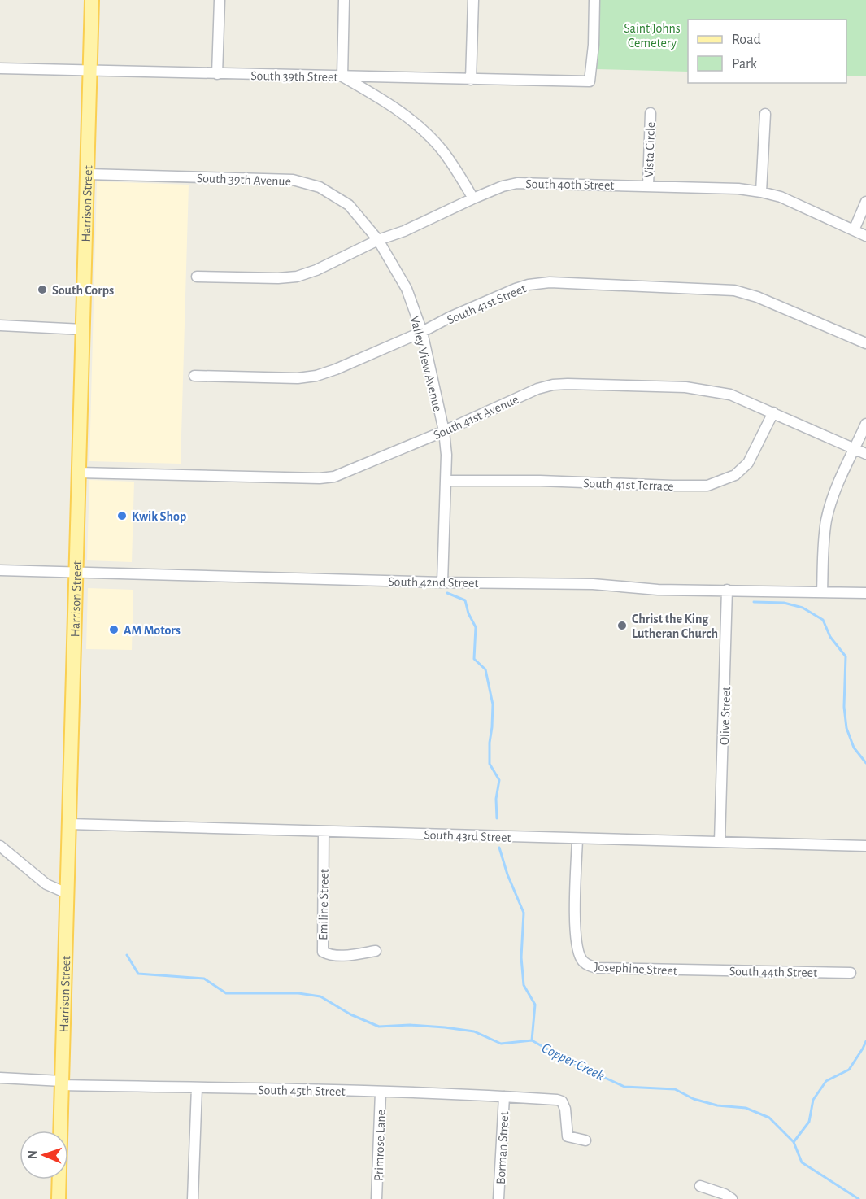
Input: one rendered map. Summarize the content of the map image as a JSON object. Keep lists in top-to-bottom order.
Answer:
{
  "streets": {
    "main road": ["Harrison Street"],
    "street": [
      "South 39th Street",
      "Vista Circle",
      "South 39th Avenue",
      "South 40th Street",
      "South 41st Street",
      "Valley View Avenue",
      "South 41st Avenue",
      "South 41st Terrace",
      "South 42nd Street",
      "Olive Street",
      "South 43rd Street",
      "Emiline Street",
      "Josephine Street",
      "South 44th Street",
      "South 45th Street",
      "Primrose Lane",
      "Borman Street"
    ]
  },
  "crossings": [
    ["South 39th Street", "Harrison Street"],
    ["Vista Circle", "South 40th Street"],
    ["South 39th Avenue", "South 40th Street"],
    ["South 39th Avenue", "Harrison Street"],
    ["South 39th Avenue", "Valley View Avenue"],
    ["South 40th Street", "Valley View Avenue"],
    ["Harrison Street", "South 41st Avenue"],
    ["Harrison Street", "South 42nd Street"],
    ["Harrison Street", "South 43rd Street"],
    ["Harrison Street", "South 45th Street"],
    ["South 41st Street", "Valley View Avenue"],
    ["Valley View Avenue", "South 41st Avenue"],
    ["Valley View Avenue", "South 41st Terrace"],
    ["Valley View Avenue", "South 42nd Street"],
    ["South 41st Avenue", "South 41st Terrace"],
    ["South 42nd Street", "Olive Street"],
    ["Olive Street", "South 43rd Street"],
    ["South 43rd Street", "Emiline Street"],
    ["South 43rd Street", "Josephine Street"],
    ["Josephine Street", "South 44th Street"],
    ["South 45th Street", "Primrose Lane"],
    ["South 45th Street", "Borman Street"]
  ],
  "water": ["Copper Creek"],
  "parks": ["Saint Johns Cemetery"],
  "places": [
    "South Corps",
    "Kwik Shop",
    "Christ the King Lutheran Church",
    "AM Motors"
  ],
  "legend": ["Road", "Park"],
  "north": "left"
}
